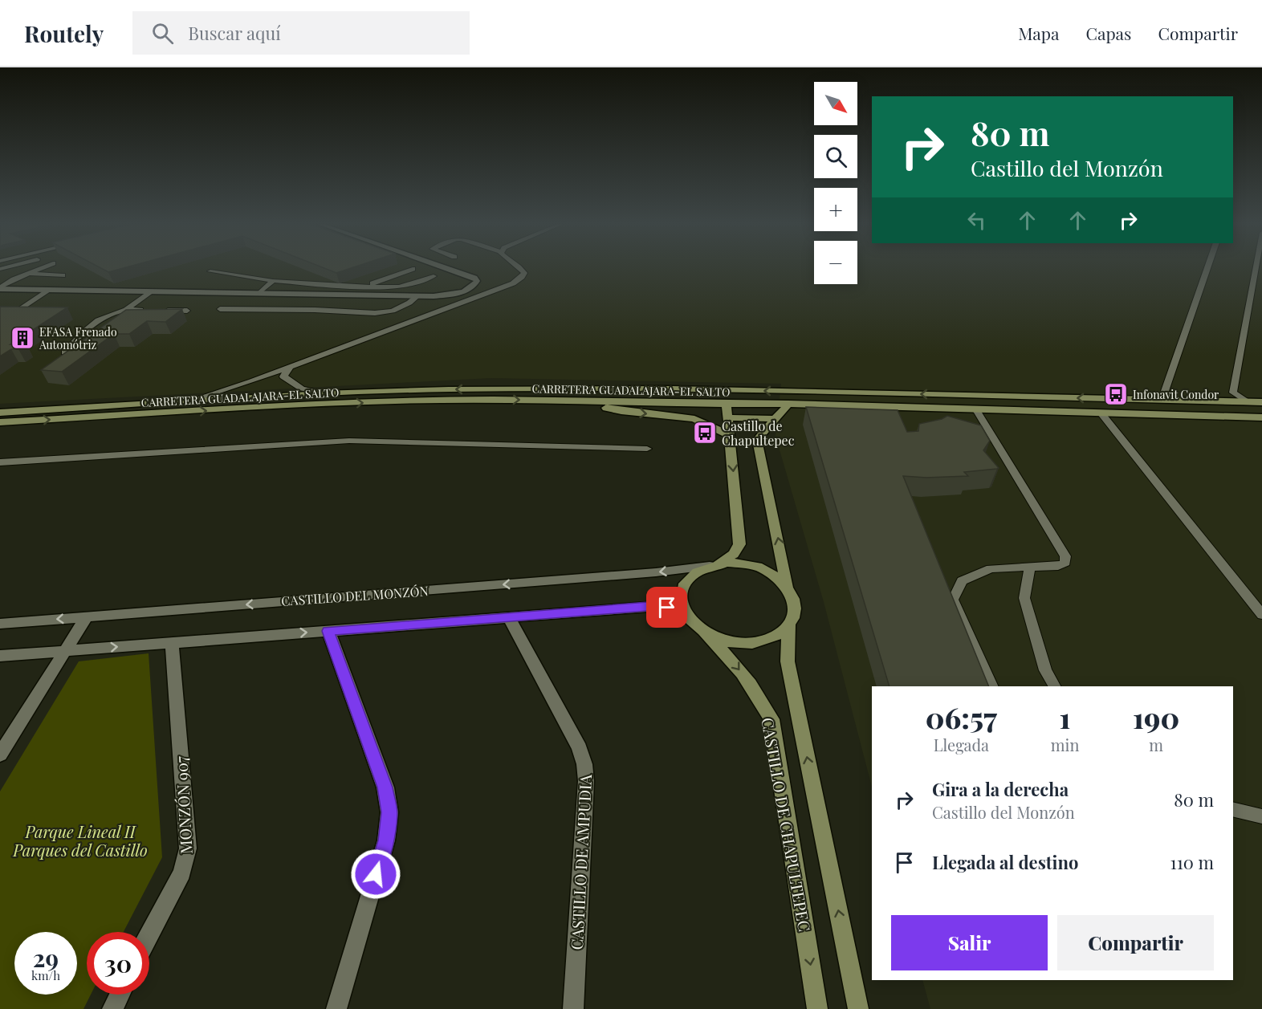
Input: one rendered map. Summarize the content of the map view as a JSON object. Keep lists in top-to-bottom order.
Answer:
{
  "streets": {
    "main road": ["CARRETERA GUADALAJARA-EL SALTO", "CASTILLO DE CHAPULTEPEC"],
    "street": ["CASTILLO DEL MONZÓN", "MONZÓN 907", "CASTILLO DE AMPUDIA"]
  },
  "crossings": [
    ["CASTILLO DEL MONZÓN", "CASTILLO DE CHAPULTEPEC"]
  ],
  "parks": ["Parque Lineal II Parques del Castillo"],
  "places": {
    "building": ["EFASA Frenado Automótriz"],
    "bus stop": ["Infonavit Condor", "Castillo de Chapultepec"]
  },
  "north": "bottom right",
  "page": {
    "header": "Routely",
    "search": "Buscar aquí",
    "nav": ["Mapa", "Capas", "Compartir"],
    "map_buttons": ["+", "−"],
    "turn": ["80 m", "Castillo del Monzón"],
    "eta": [
      "06:57",
      "Llegada",
      "1",
      "min",
      "190",
      "m"
    ],
    "list": [
      {
        "name": "Gira a la derecha",
        "note": "Castillo del Monzón",
        "value": "80 m"
      },
      {
        "name": "Llegada al destino",
        "value": "110 m"
      }
    ],
    "buttons": ["Salir", "Compartir"],
    "speed": "29 km/h",
    "limit": "30"
  }
}
